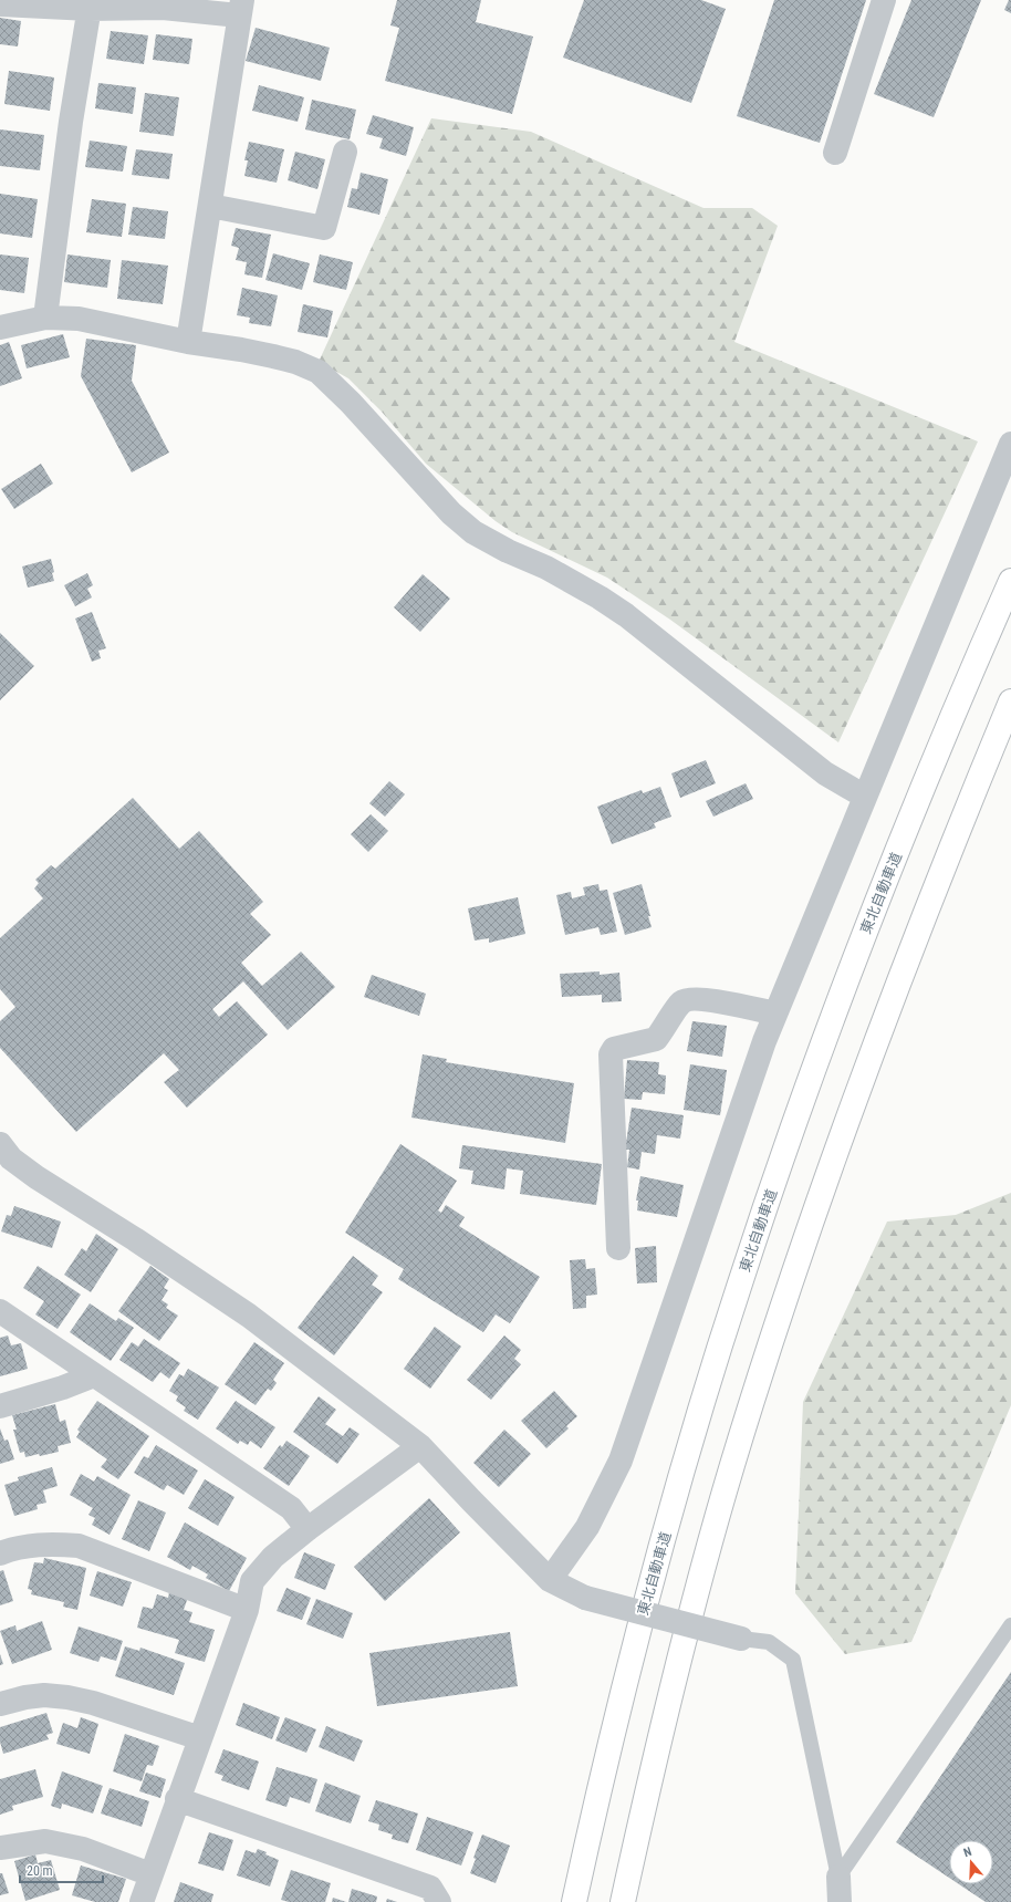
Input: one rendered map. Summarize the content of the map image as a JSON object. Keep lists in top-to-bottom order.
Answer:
{
  "streets": {
    "highway": ["東北自動車道"]
  },
  "scale_bar": "20 m",
  "north": "top"
}
